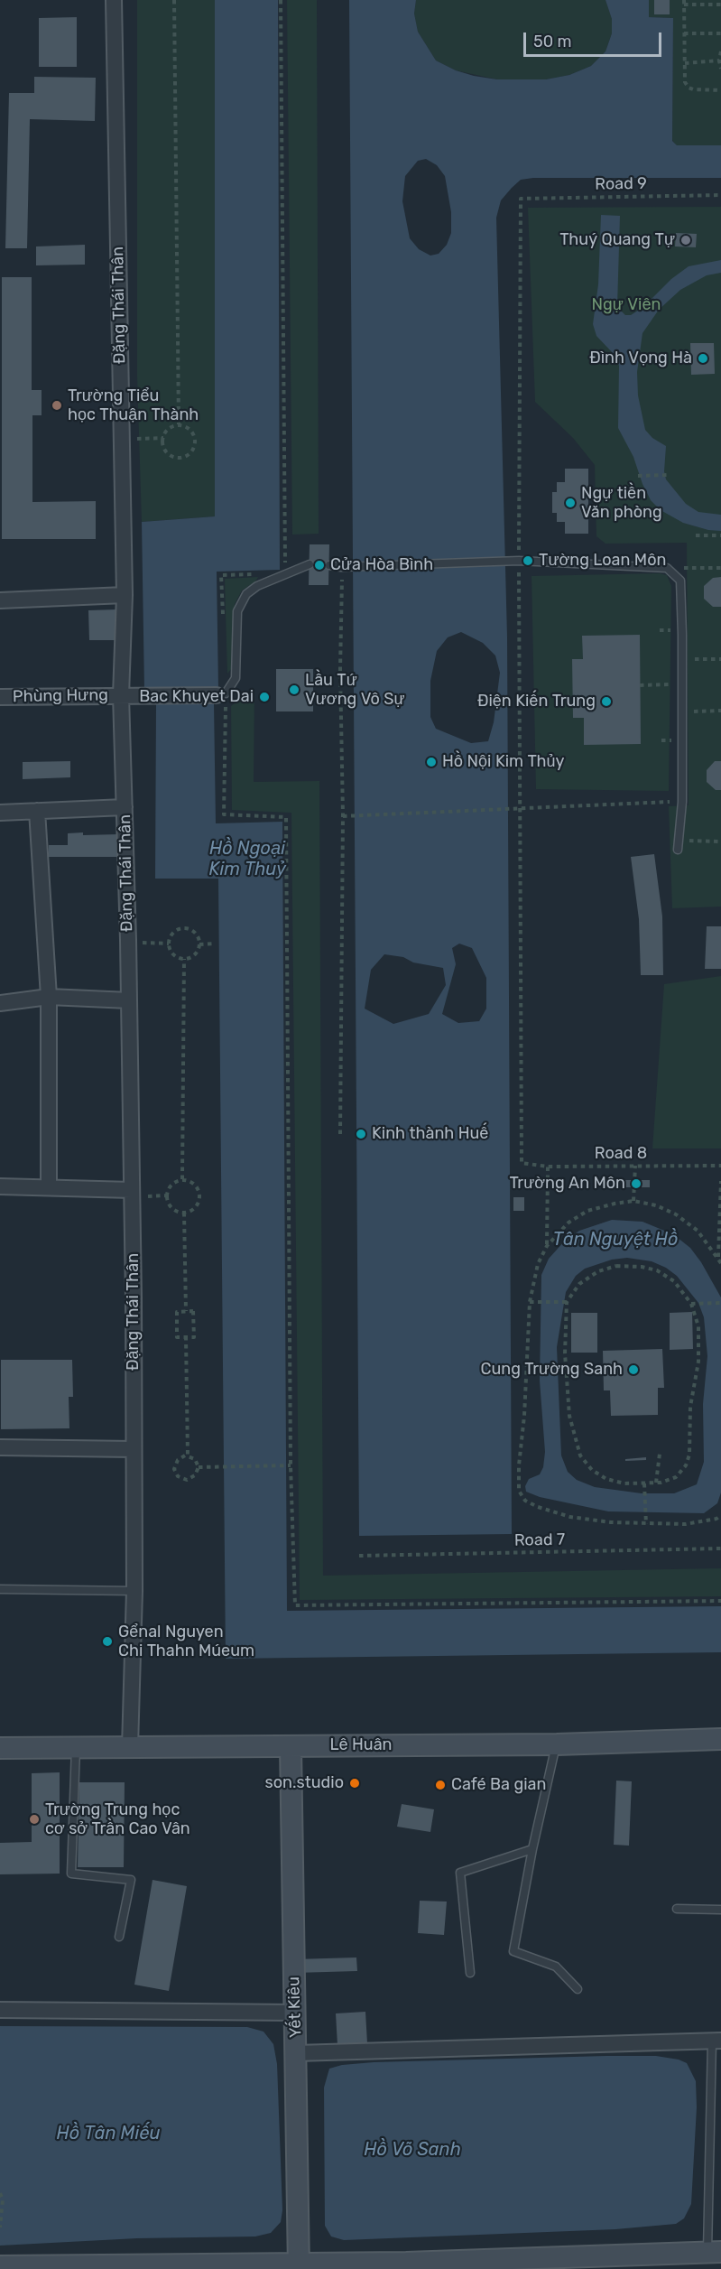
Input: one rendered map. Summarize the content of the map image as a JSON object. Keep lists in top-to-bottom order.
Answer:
{
  "streets": {
    "street": [
      "Đặng Thái Thân",
      "Phùng Hưng",
      "Lê Huân",
      "Yết Kiêu"
    ],
    "path": ["Road 9", "Road 8", "Road 7"]
  },
  "crossings": [
    ["Đặng Thái Thân", "Phùng Hưng"],
    ["Đặng Thái Thân", "Lê Huân"],
    ["Lê Huân", "Yết Kiêu"]
  ],
  "water": [
    "Hồ Ngoại Kim Thuỷ",
    "Tân Nguyệt Hồ",
    "Hồ Tân Miếu",
    "Hồ Võ Sanh"
  ],
  "parks": ["Ngự Viên"],
  "places": [
    "Thuý Quang Tự",
    "Đình Vọng Hà",
    "Trường Tiểu học Thuận Thành",
    "Ngự tiền Văn phòng",
    "Tường Loan Môn",
    "Cửa Hòa Bình",
    "Lầu Tứ Vương Vô Sự",
    "Bac Khuyet Dai",
    "Điện Kiến Trung",
    "Hồ Nội Kim Thủy",
    "Kinh thành Huế",
    "Trường An Môn",
    "Cung Trường Sanh",
    "Gểnal Nguyen Chi Thahn Múeum",
    "son.studio",
    "Café Ba gian",
    "Trường Trung học cơ sở Trần Cao Vân"
  ],
  "scale_bar": "50 m"
}
